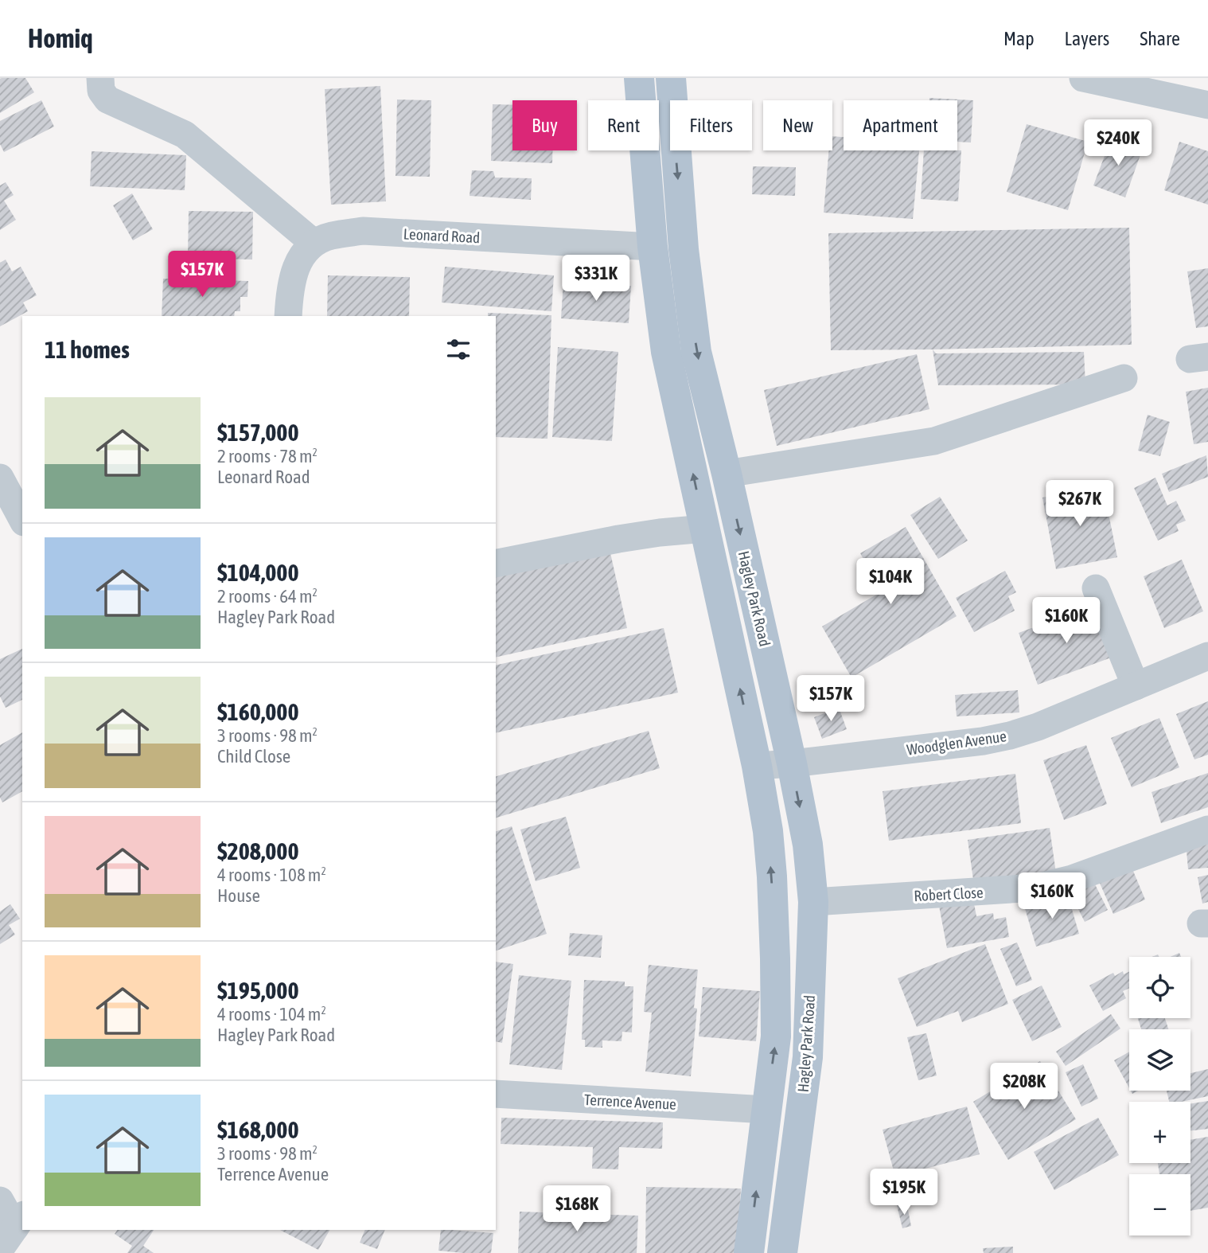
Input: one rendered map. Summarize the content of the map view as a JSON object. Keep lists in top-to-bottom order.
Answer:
{
  "streets": {
    "main road": ["Hagley Park Road"],
    "street": [
      "Leonard Road",
      "Woodglen Avenue",
      "Robert Close",
      "Terrence Avenue"
    ]
  },
  "crossings": [
    ["Leonard Road", "Hagley Park Road"],
    ["Hagley Park Road", "Woodglen Avenue"],
    ["Hagley Park Road", "Robert Close"],
    ["Hagley Park Road", "Terrence Avenue"]
  ],
  "page": {
    "header": "Homiq",
    "nav": ["Map", "Layers", "Share"],
    "chip": [
      "Buy",
      "Rent",
      "Filters",
      "New",
      "Apartment"
    ],
    "price": [
      "$240K",
      "$157K",
      "$331K",
      "$267K",
      "$104K",
      "$160K",
      "$157K",
      "$160K",
      "$208K",
      "$195K",
      "$168K"
    ],
    "heading": "11 homes",
    "list": [
      {
        "name": "$157,000",
        "note": "2 rooms · 78 m² · Leonard Road"
      },
      {
        "name": "$104,000",
        "note": "2 rooms · 64 m² · Hagley Park Road"
      },
      {
        "name": "$160,000",
        "note": "3 rooms · 98 m² · Child Close"
      },
      {
        "name": "$208,000",
        "note": "4 rooms · 108 m² · House"
      },
      {
        "name": "$195,000",
        "note": "4 rooms · 104 m² · Hagley Park Road"
      },
      {
        "name": "$168,000",
        "note": "3 rooms · 98 m² · Terrence Avenue"
      }
    ],
    "map_buttons": ["+", "−"]
  }
}
